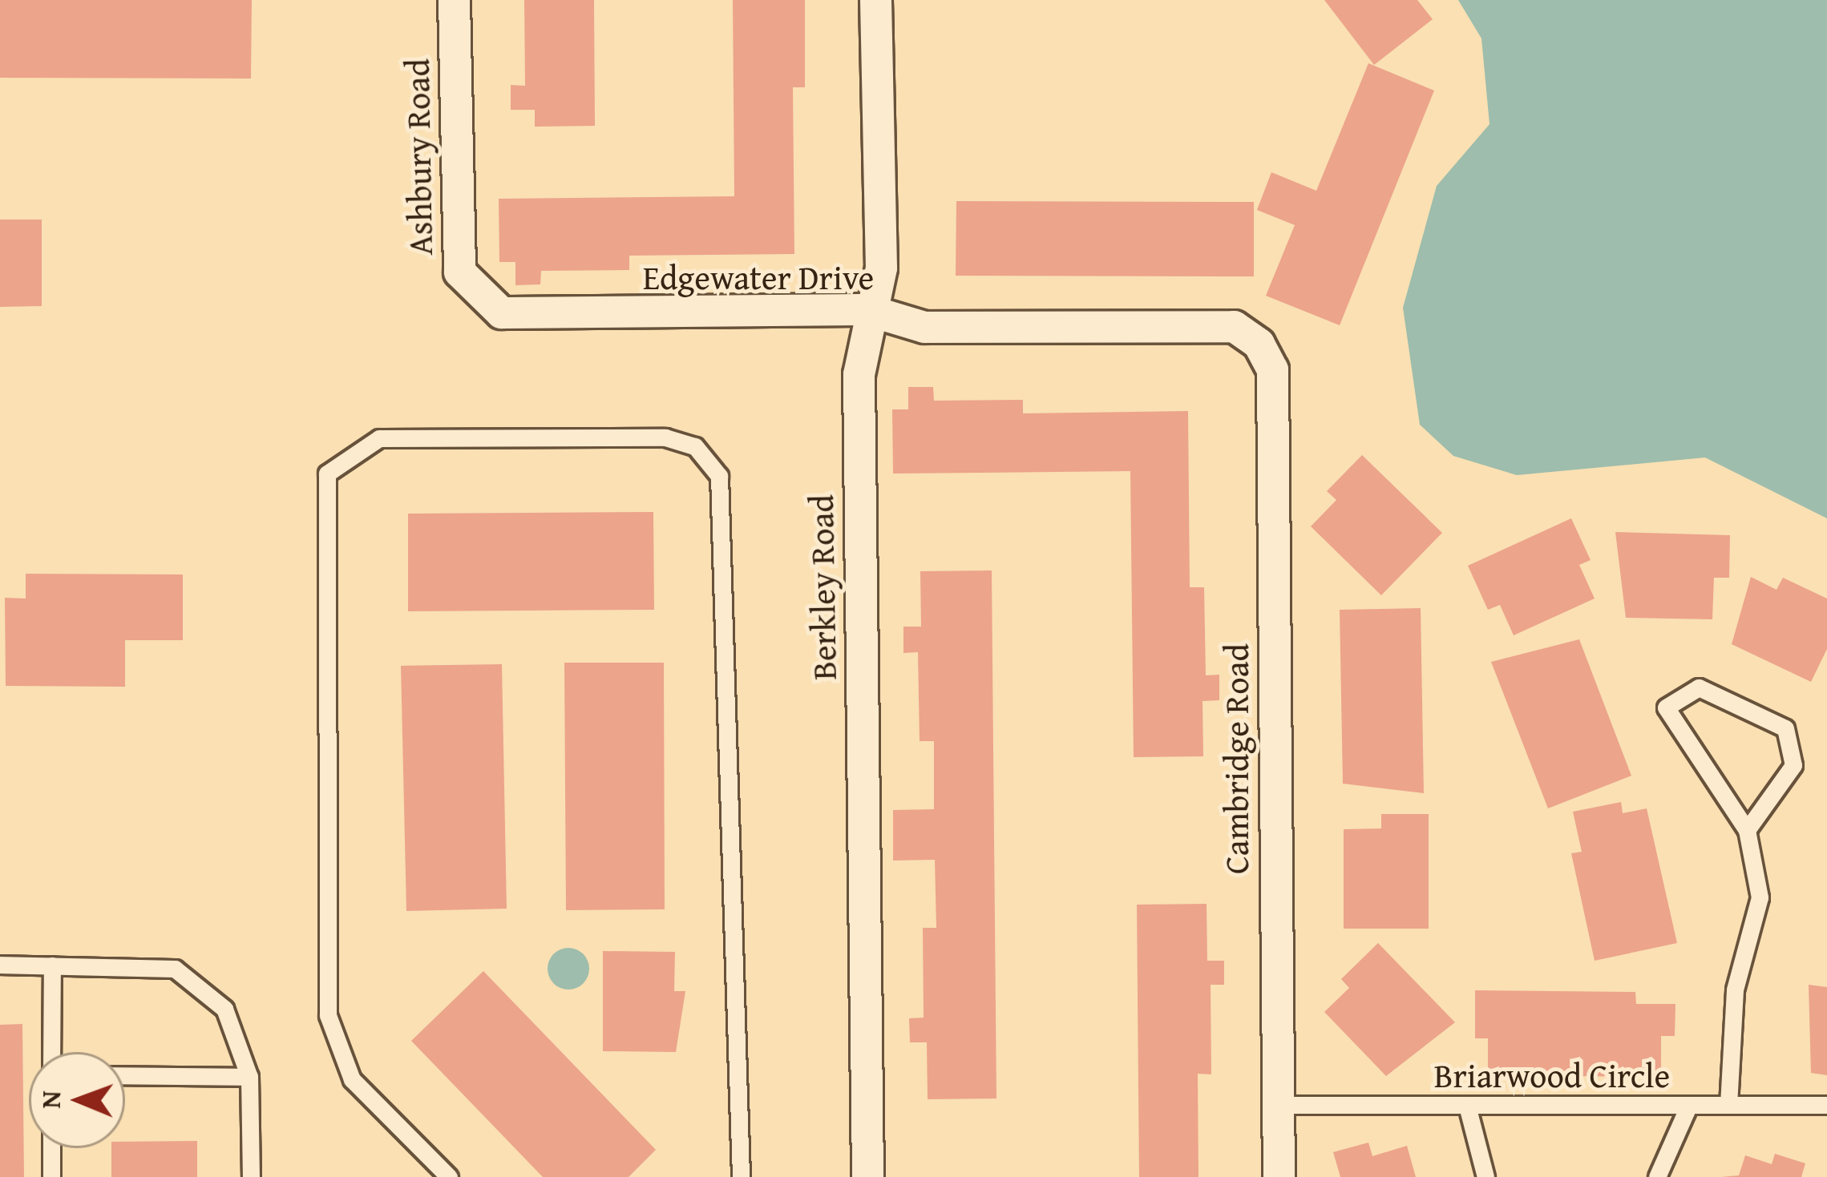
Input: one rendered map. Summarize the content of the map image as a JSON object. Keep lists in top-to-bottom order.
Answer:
{
  "streets": {
    "street": [
      "Ashbury Road",
      "Edgewater Drive",
      "Berkley Road",
      "Cambridge Road"
    ],
    "lane": ["Briarwood Circle"]
  },
  "crossings": [
    ["Ashbury Road", "Edgewater Drive"],
    ["Edgewater Drive", "Berkley Road"],
    ["Edgewater Drive", "Cambridge Road"],
    ["Cambridge Road", "Briarwood Circle"]
  ],
  "north": "left"
}
